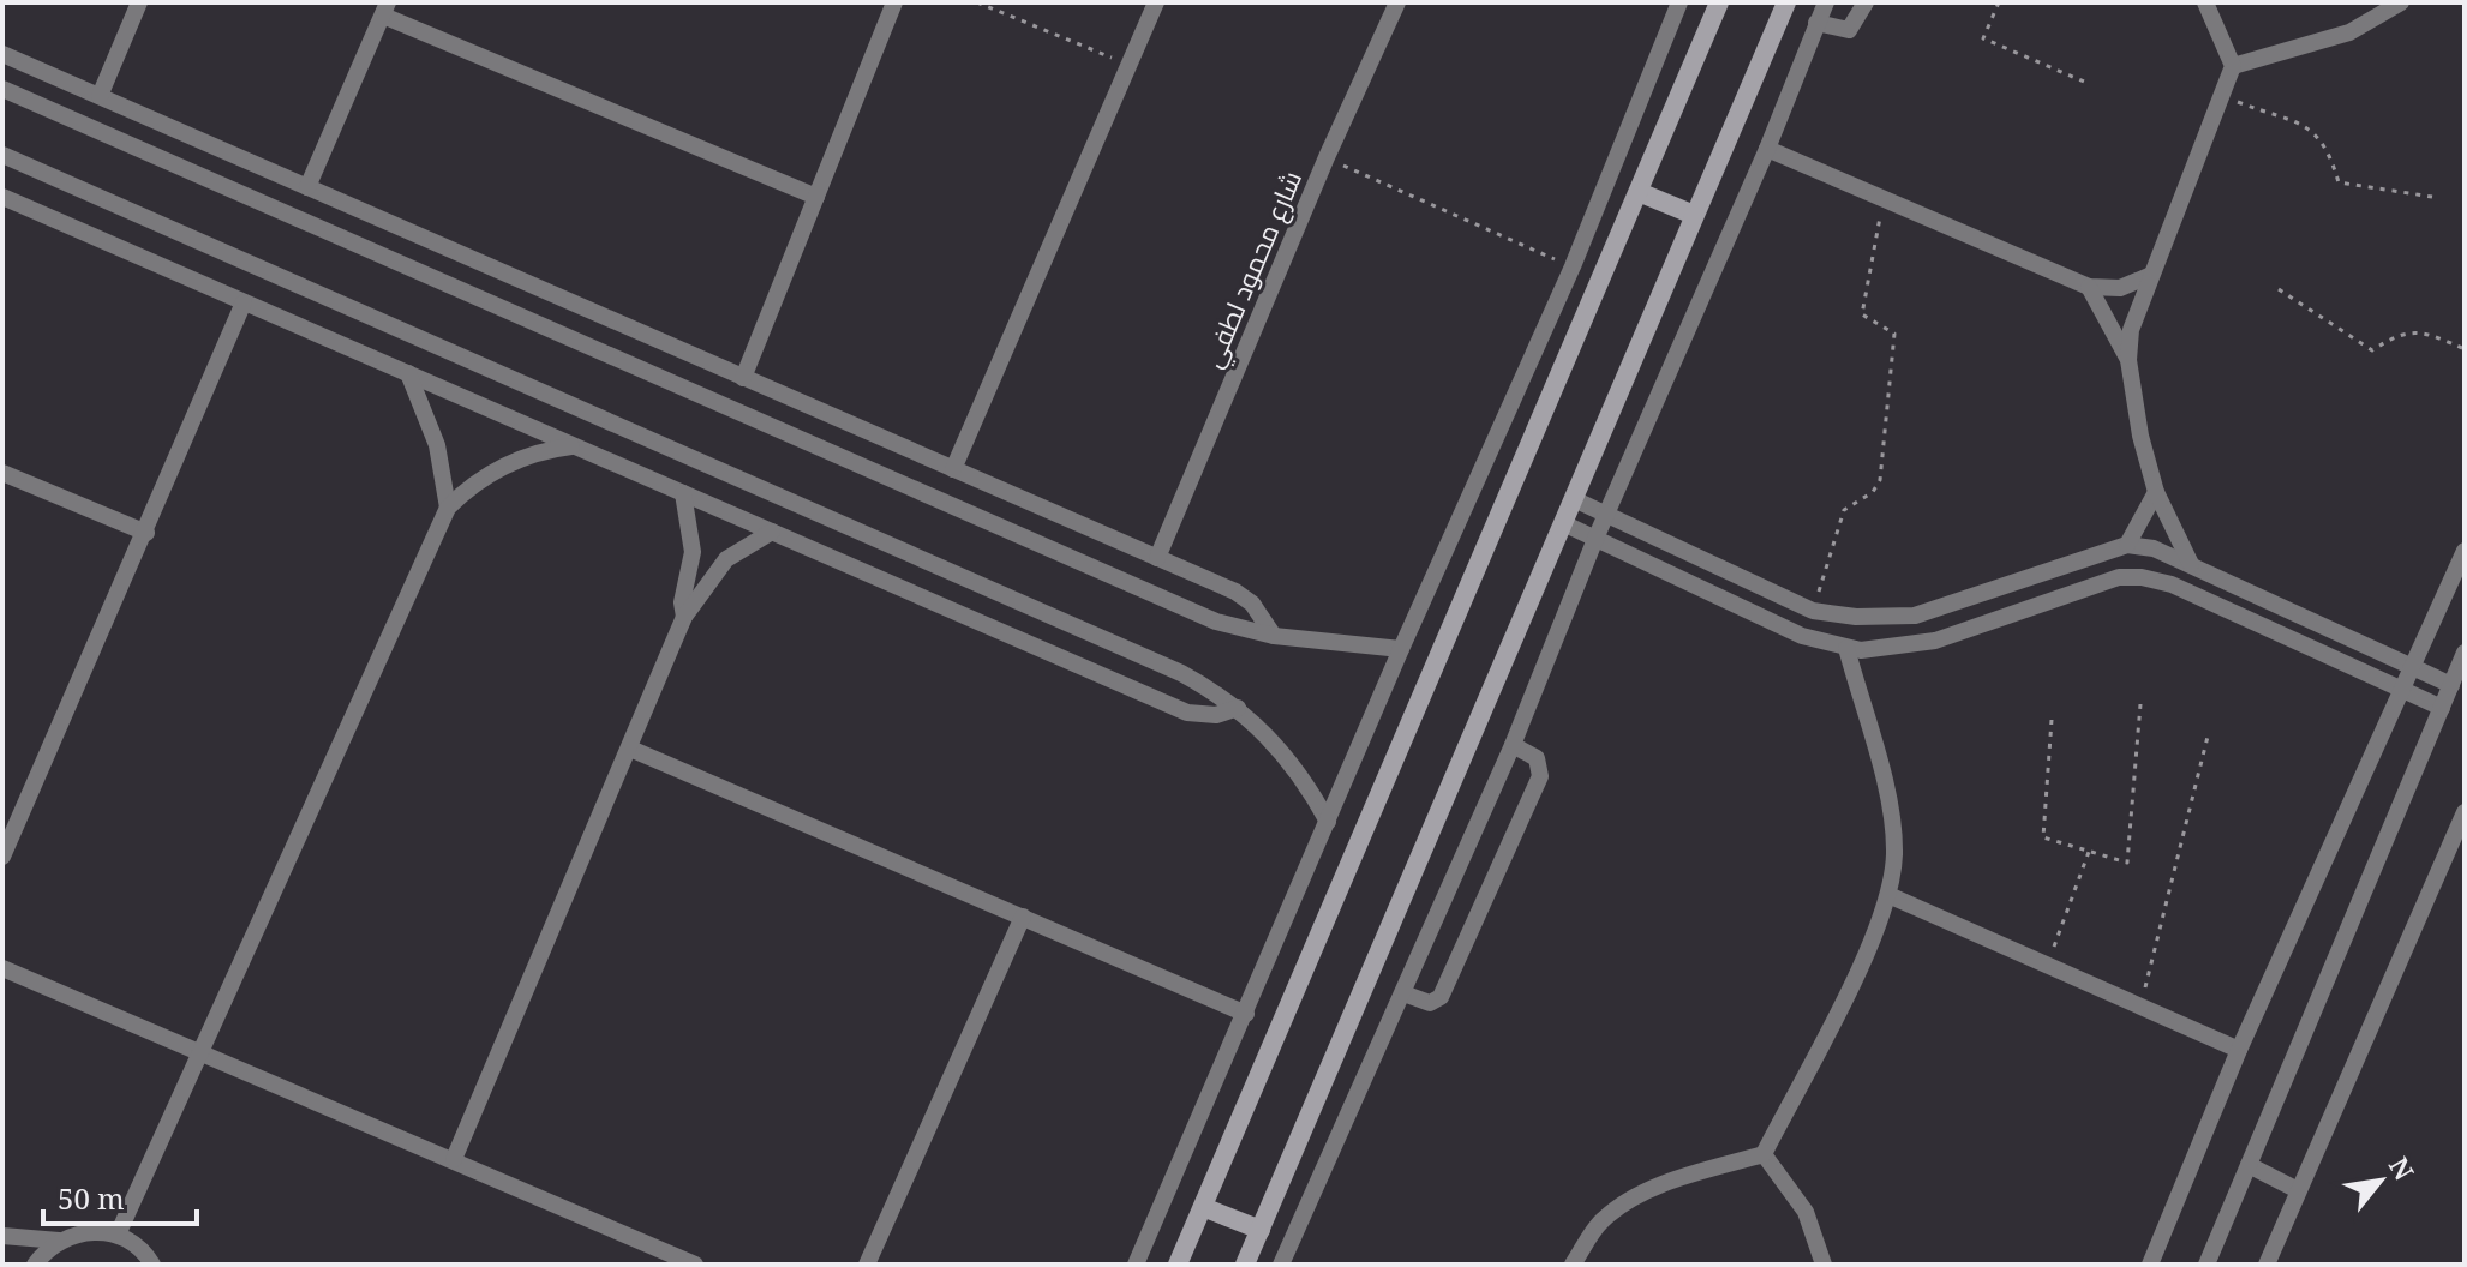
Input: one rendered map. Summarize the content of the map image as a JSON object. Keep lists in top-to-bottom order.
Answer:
{
  "streets": {
    "street": ["شارع محمود لطفي"]
  },
  "scale_bar": "50 m",
  "north": "top right"
}
